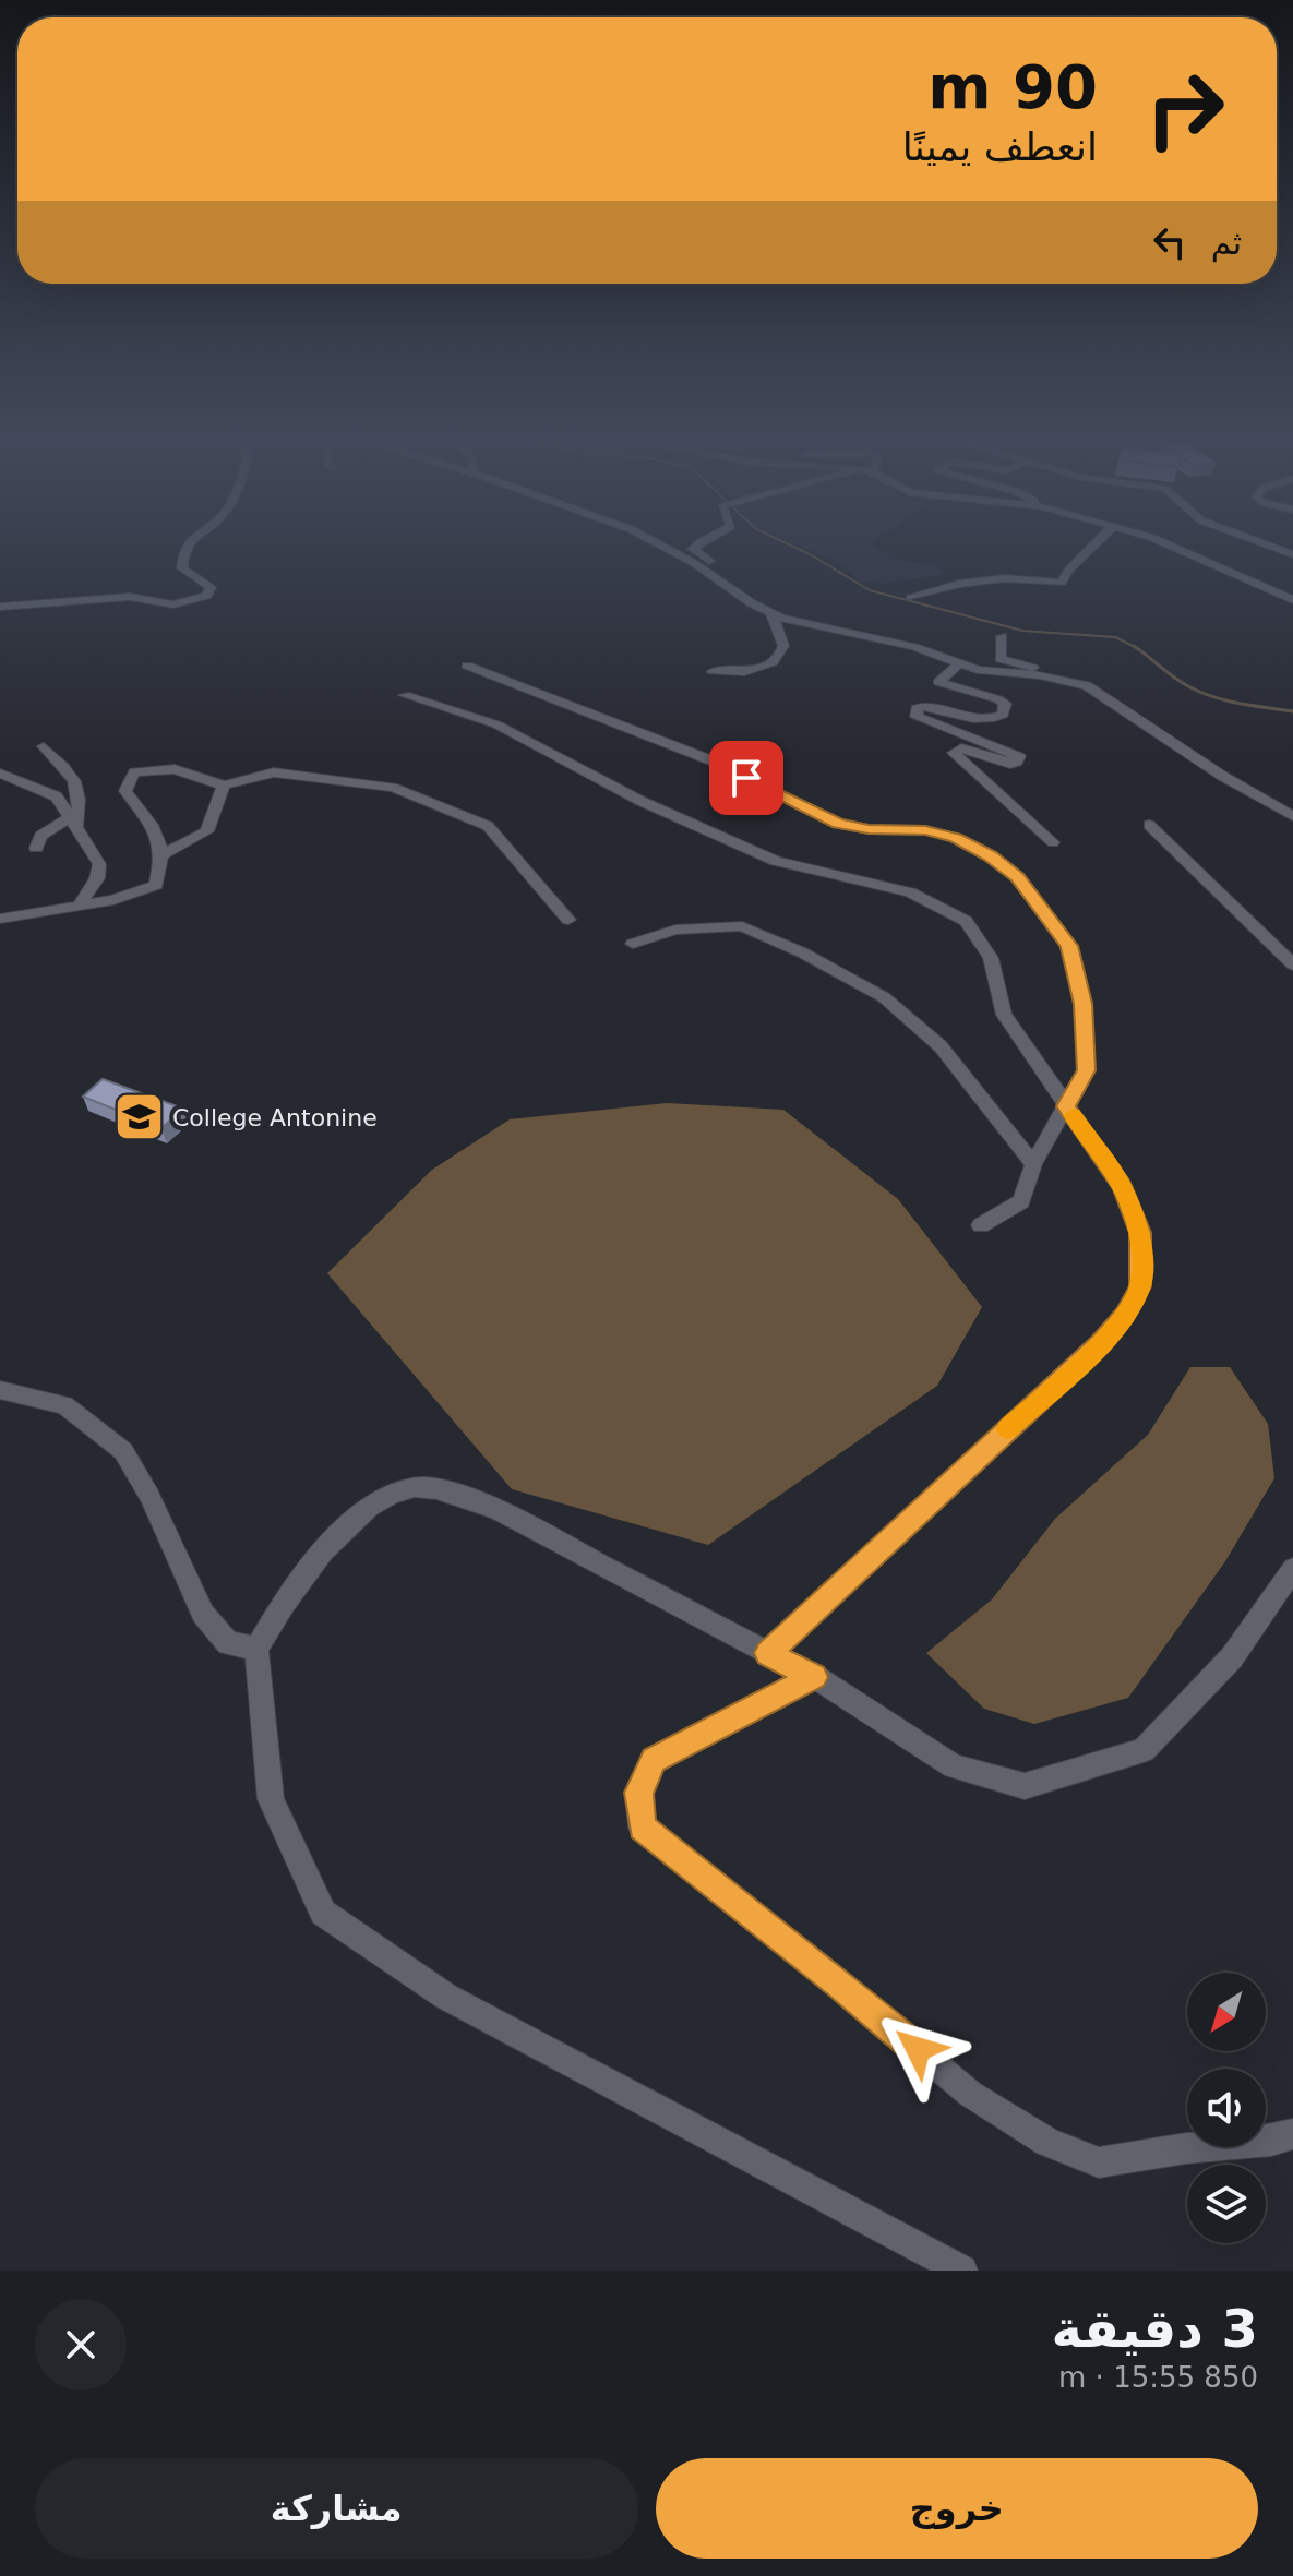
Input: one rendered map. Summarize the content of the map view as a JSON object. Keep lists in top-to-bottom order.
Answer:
{
  "places": {
    "school or university": ["College Antonine"]
  },
  "north": "bottom left",
  "page": {
    "turn": ["90 m", "انعطف يمينًا"],
    "then": "ثم",
    "heading": ["3 دقيقة", "850 m · 15:55"],
    "buttons": ["خروج", "مشاركة"]
  }
}
